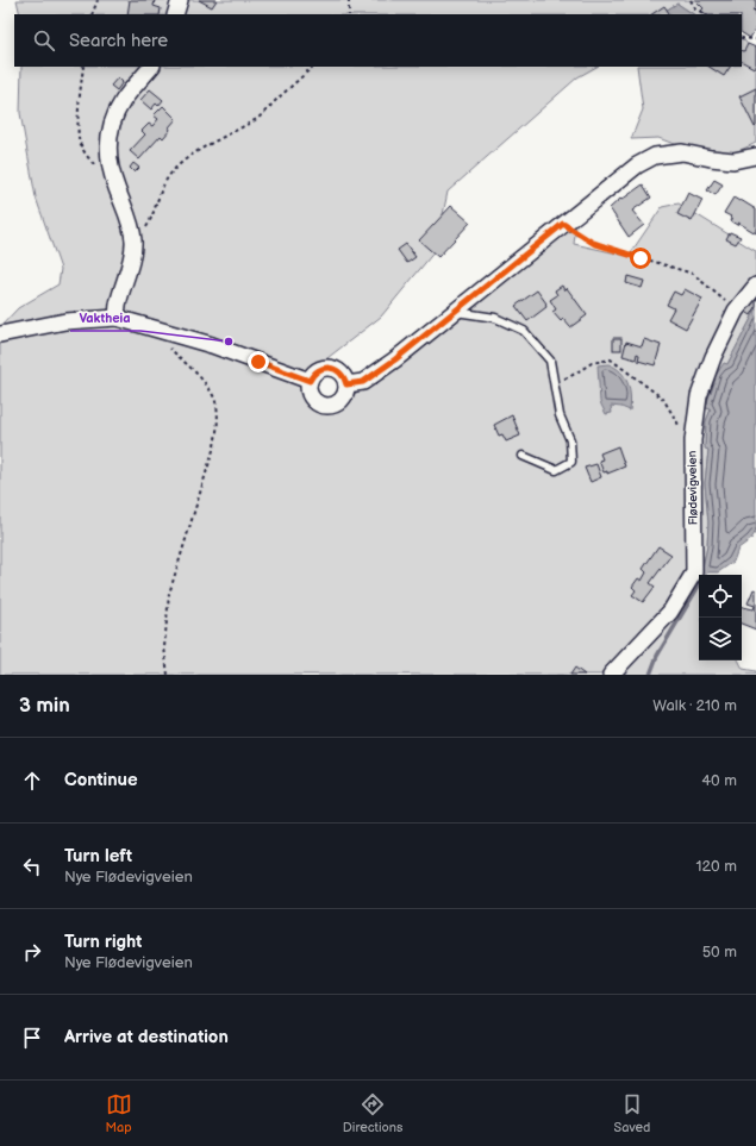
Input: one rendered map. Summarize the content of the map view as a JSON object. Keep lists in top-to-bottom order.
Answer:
{
  "streets": {
    "street": ["Flødevigveien"]
  },
  "places": ["Vaktheia"],
  "page": {
    "search": "Search here",
    "heading": ["3 min", "Walk · 210 m"],
    "list": [
      ["Continue", "40 m"],
      ["Turn left", "Nye Flødevigveien", "120 m"],
      ["Turn right", "Nye Flødevigveien", "50 m"],
      "Arrive at destination"
    ],
    "nav": ["Map", "Directions", "Saved"]
  }
}
